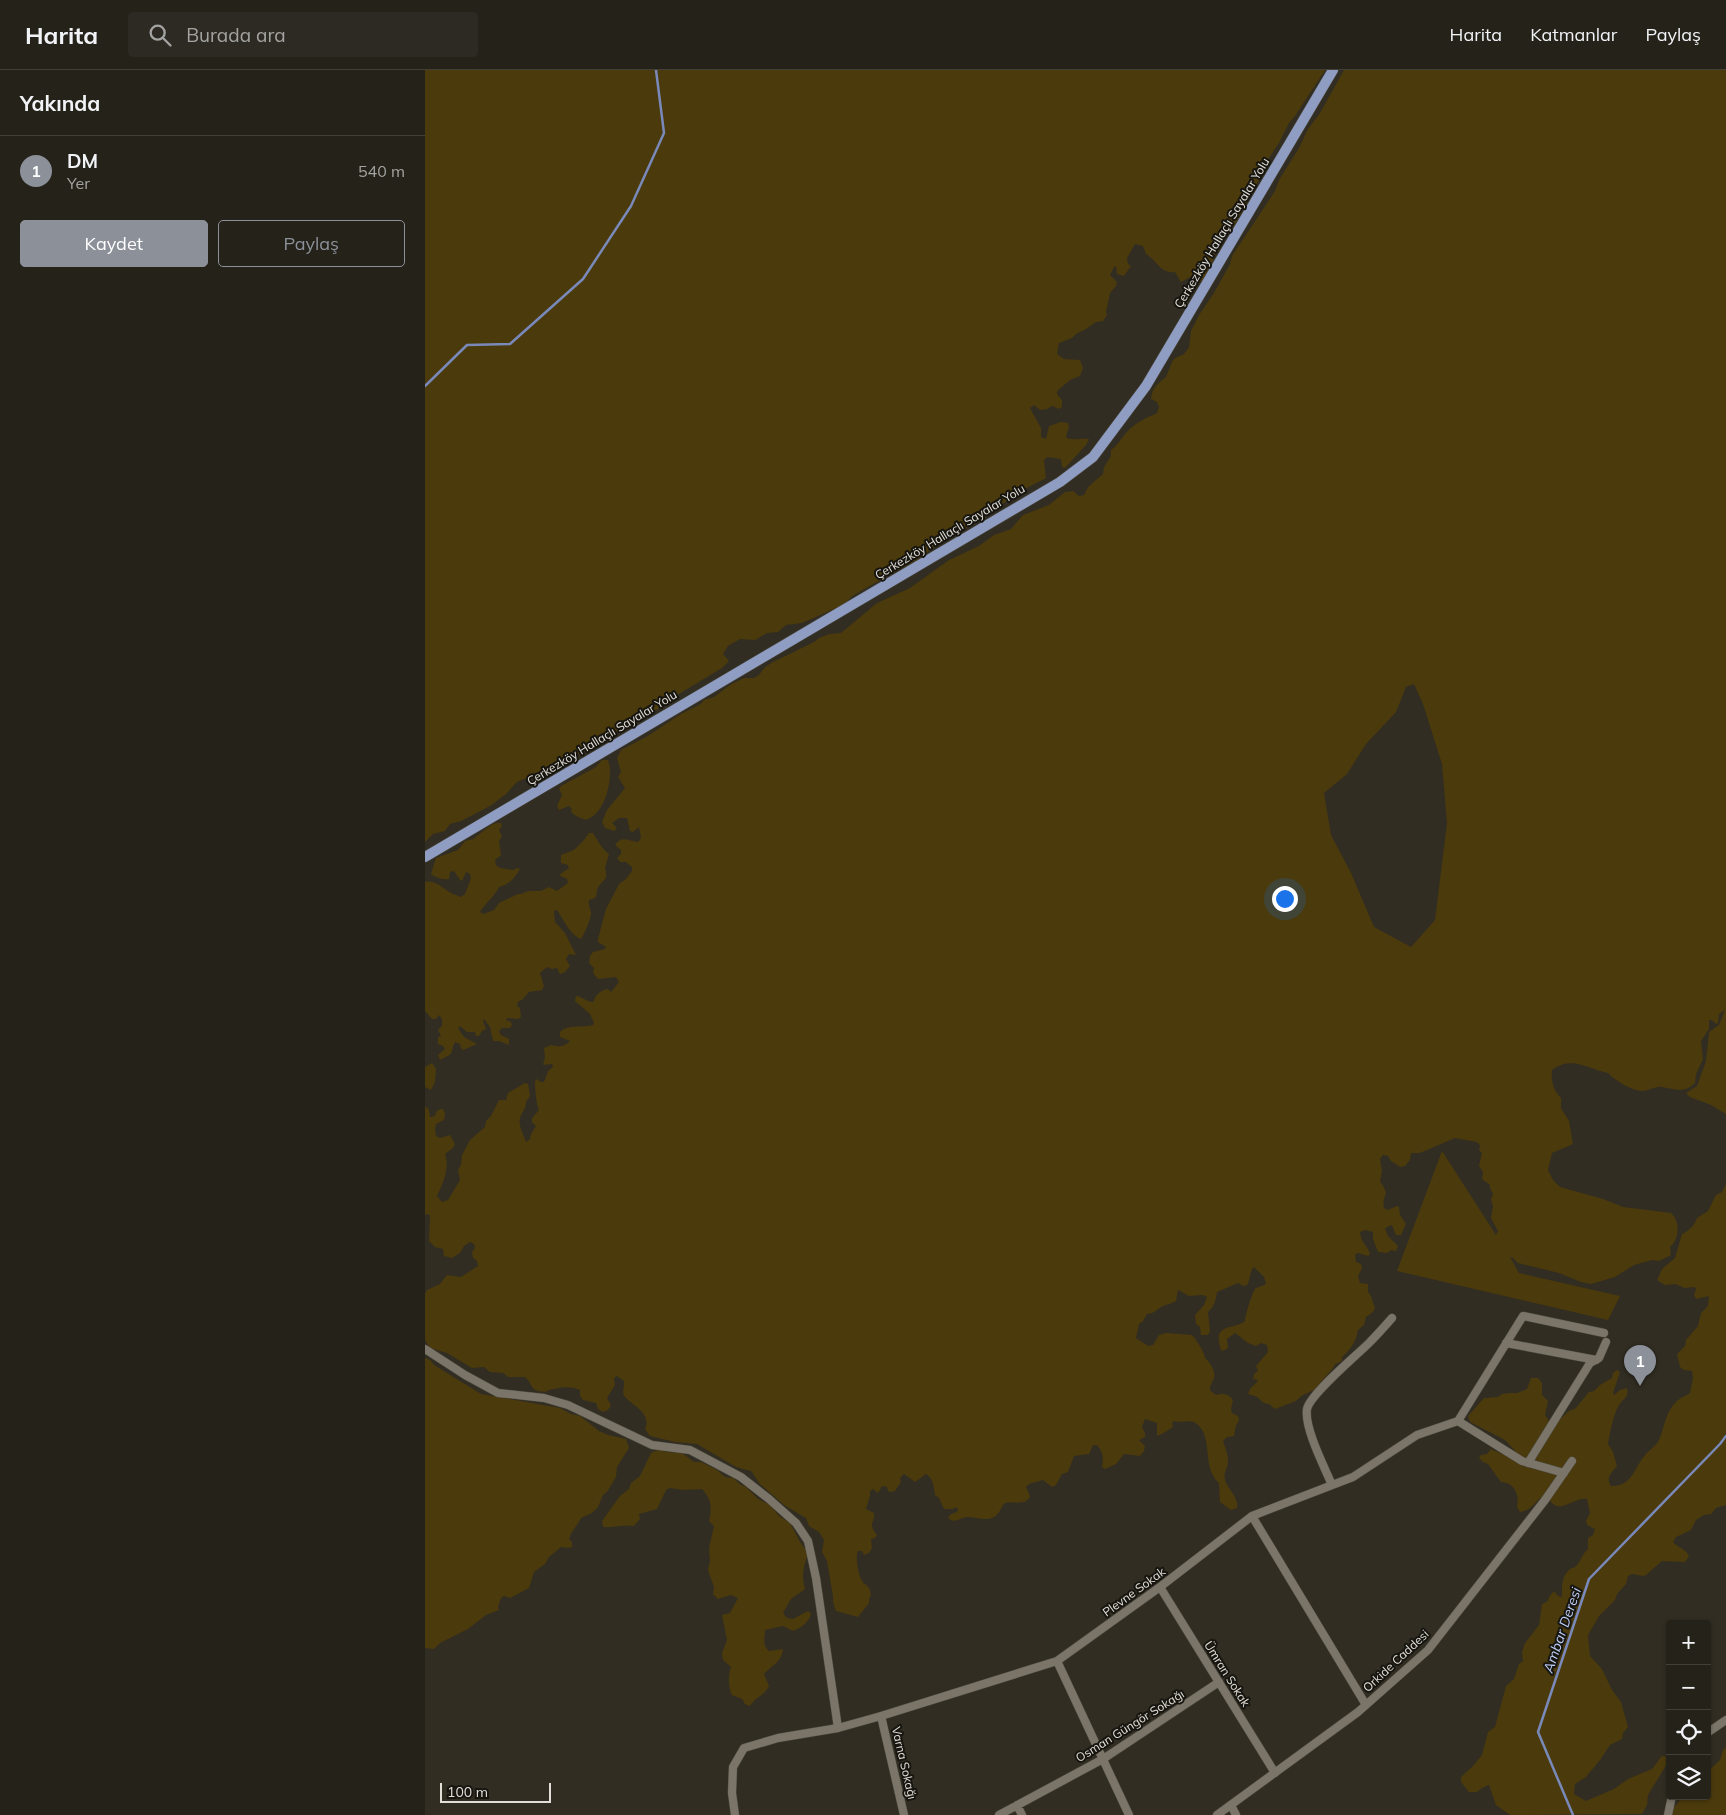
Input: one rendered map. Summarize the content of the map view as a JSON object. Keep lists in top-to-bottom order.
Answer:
{
  "streets": {
    "main road": ["Çerkezköy Hallaçlı Sayalar Yolu"],
    "street": [
      "Plevne Sokak",
      "Orkide Caddesi",
      "Ümran Sokak",
      "Osman Güngör Sokağı",
      "Varna Sokağı"
    ]
  },
  "crossings": [
    ["Plevne Sokak", "Ümran Sokak"],
    ["Plevne Sokak", "Varna Sokağı"],
    ["Orkide Caddesi", "Ümran Sokak"],
    ["Ümran Sokak", "Osman Güngör Sokağı"]
  ],
  "water": ["Ambar Deresi"],
  "scale_bar": "100 m",
  "page": {
    "header": "Harita",
    "search": "Burada ara",
    "nav": ["Harita", "Katmanlar", "Paylaş"],
    "heading": "Yakında",
    "list": [
      {
        "mark": "1",
        "name": "DM",
        "note": "Yer",
        "value": "540 m"
      }
    ],
    "buttons": ["Kaydet", "Paylaş"],
    "pins": "1",
    "map_buttons": ["+", "−"],
    "scale": "100 m"
  }
}
